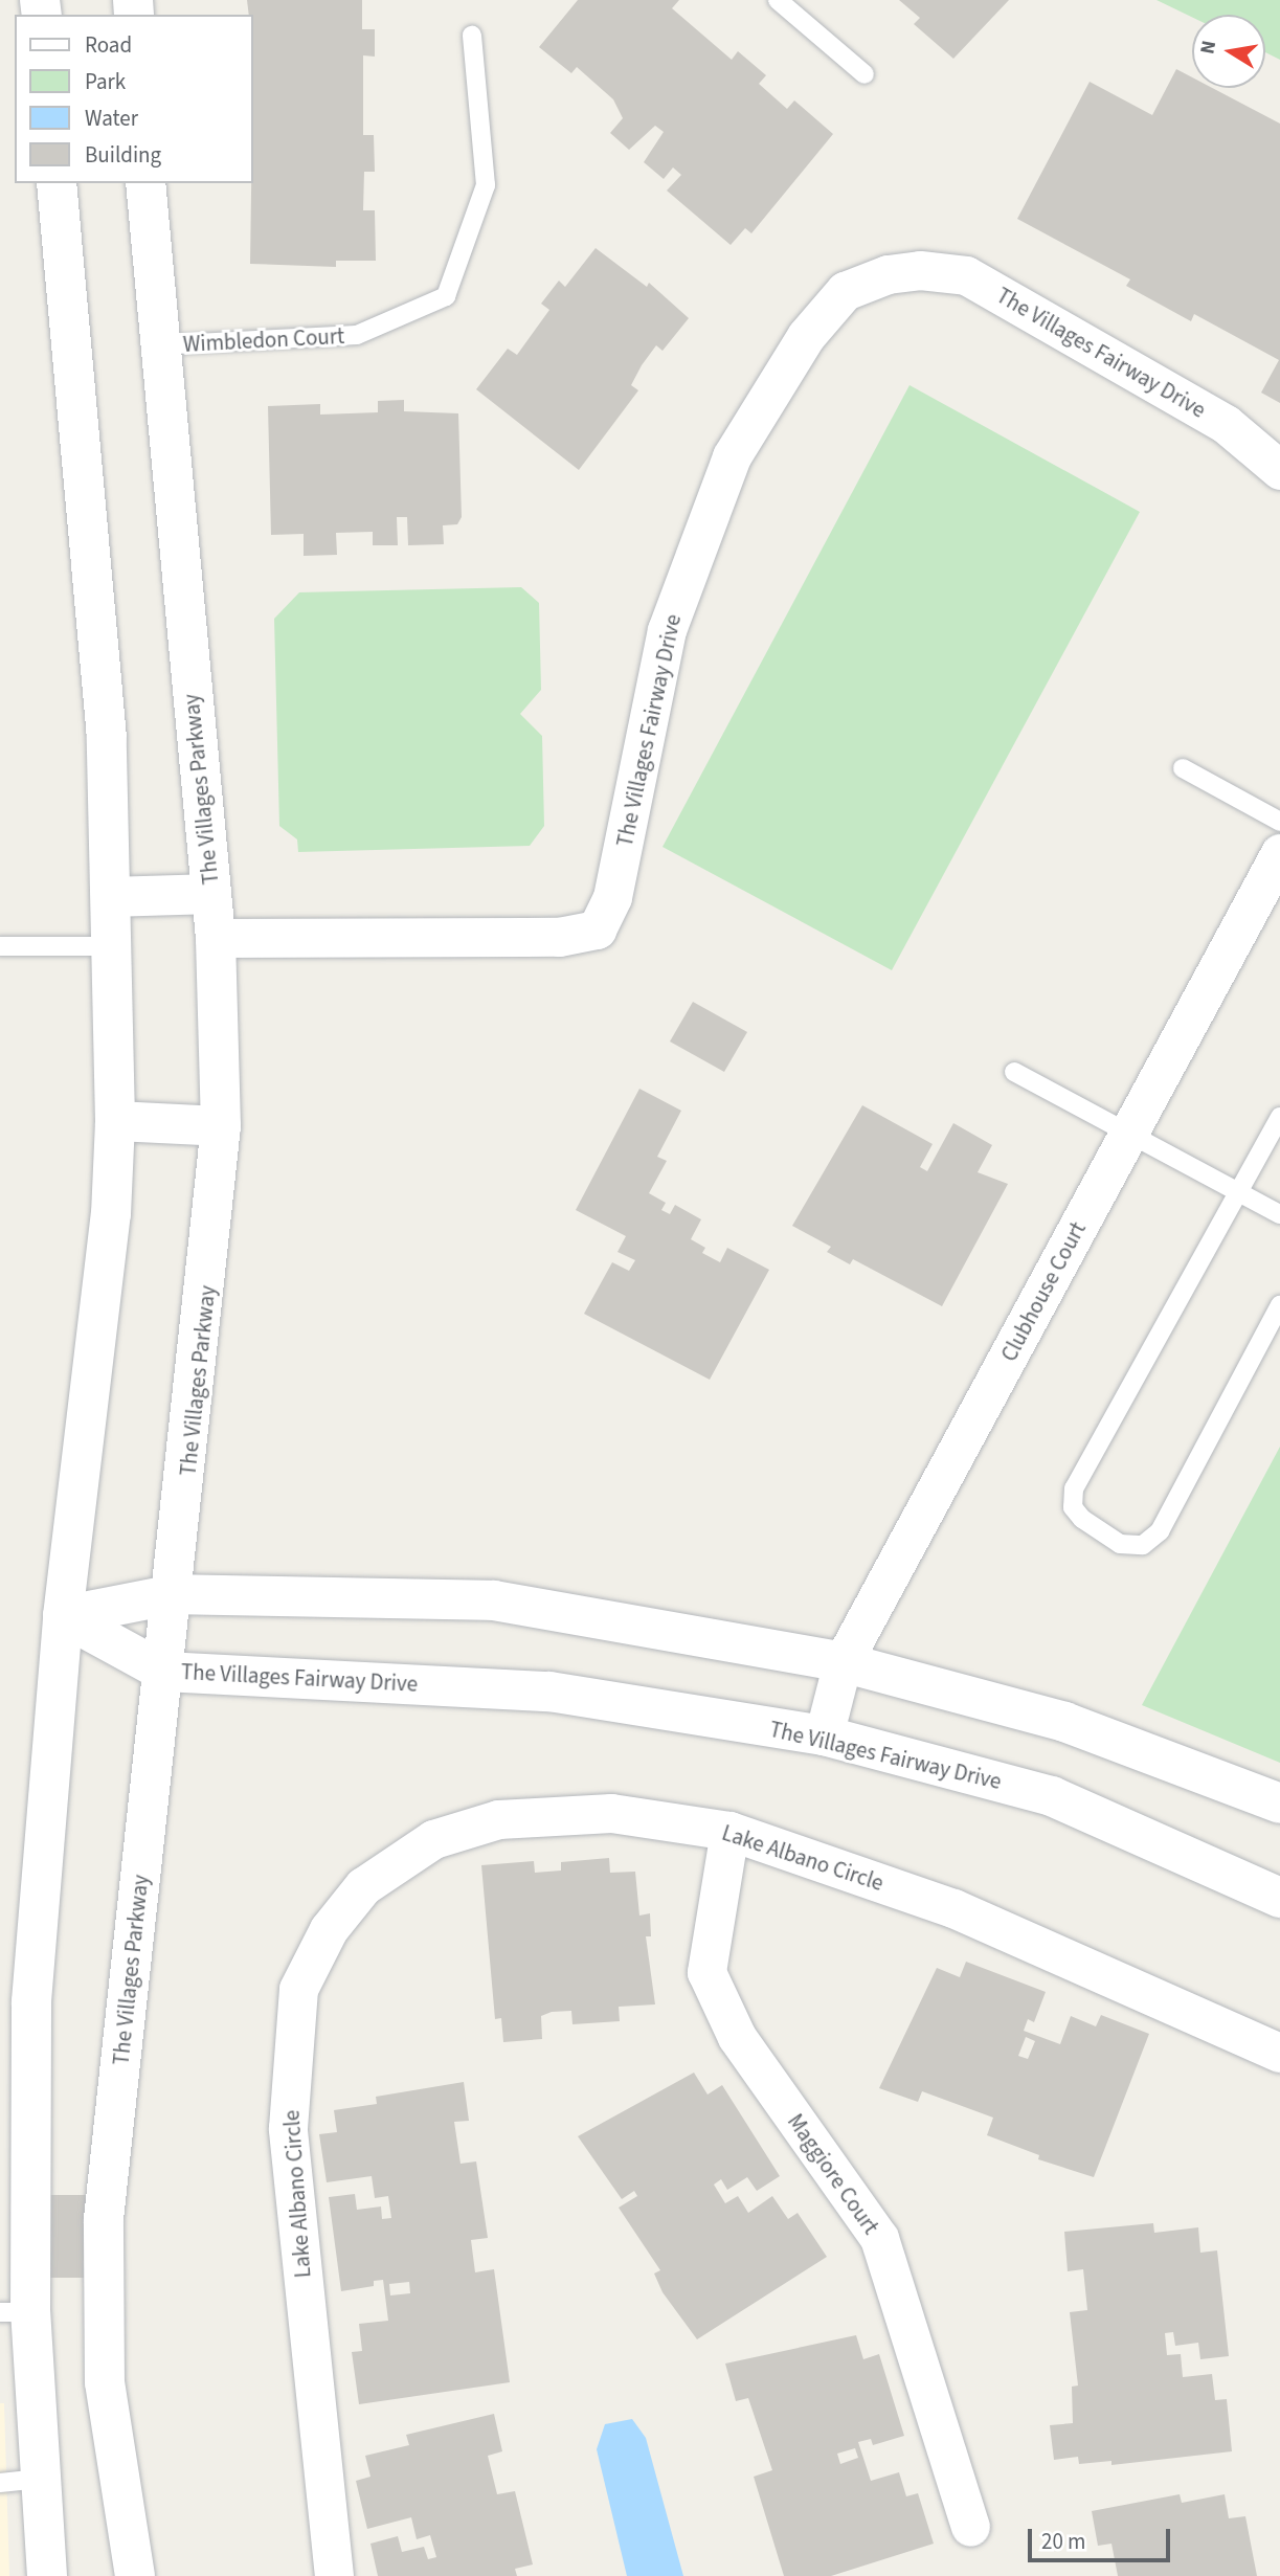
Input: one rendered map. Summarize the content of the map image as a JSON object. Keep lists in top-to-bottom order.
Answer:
{
  "streets": {
    "street": [
      "The Villages Fairway Drive",
      "The Villages Parkway",
      "Clubhouse Court",
      "Lake Albano Circle",
      "Maggiore Court"
    ],
    "lane": ["Wimbledon Court"]
  },
  "crossings": [
    ["Wimbledon Court", "The Villages Parkway"],
    ["The Villages Fairway Drive", "The Villages Parkway"],
    ["The Villages Fairway Drive", "Clubhouse Court"],
    ["Lake Albano Circle", "Maggiore Court"]
  ],
  "legend": [
    "Road",
    "Park",
    "Water",
    "Building"
  ],
  "scale_bar": "20 m",
  "north": "left"
}
